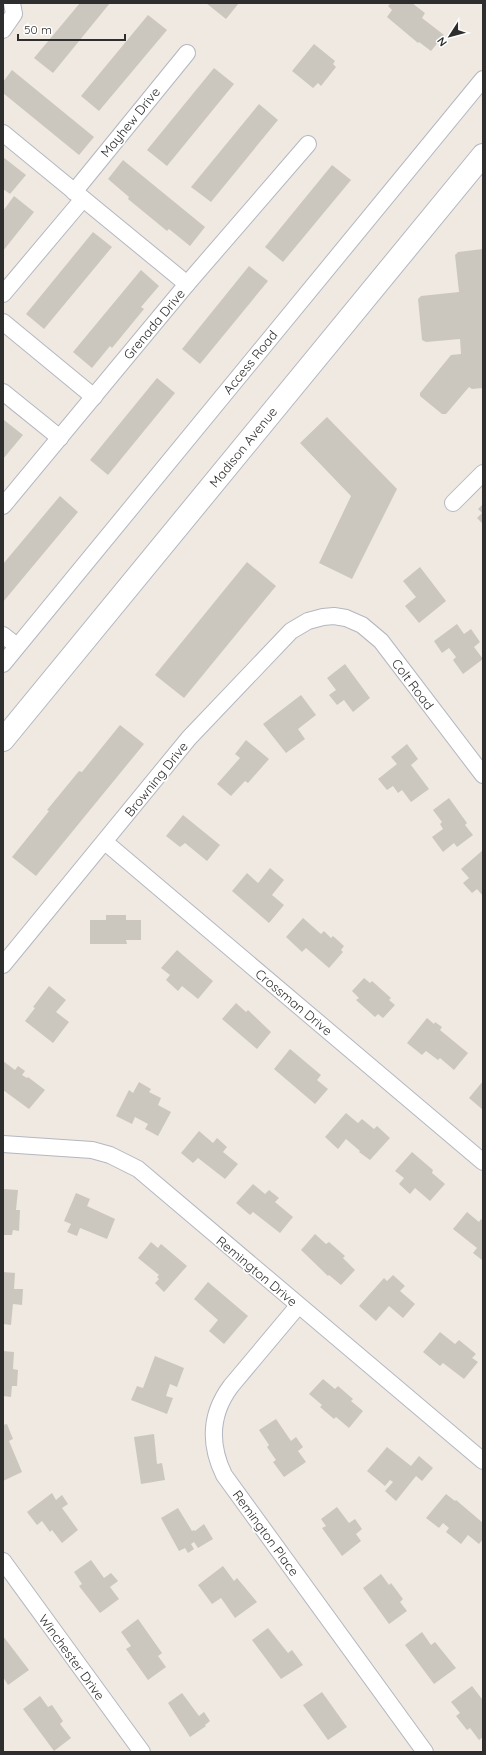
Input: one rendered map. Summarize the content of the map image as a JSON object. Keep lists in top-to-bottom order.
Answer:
{
  "streets": {
    "main road": ["Madison Avenue"],
    "street": [
      "Mayhew Drive",
      "Grenada Drive",
      "Access Road",
      "Colt Road",
      "Browning Drive",
      "Crossman Drive",
      "Remington Drive",
      "Remington Place",
      "Winchester Drive"
    ]
  },
  "crossings": [
    ["Colt Road", "Browning Drive"],
    ["Browning Drive", "Crossman Drive"],
    ["Remington Drive", "Remington Place"]
  ],
  "scale_bar": "50 m",
  "north": "bottom left"
}
